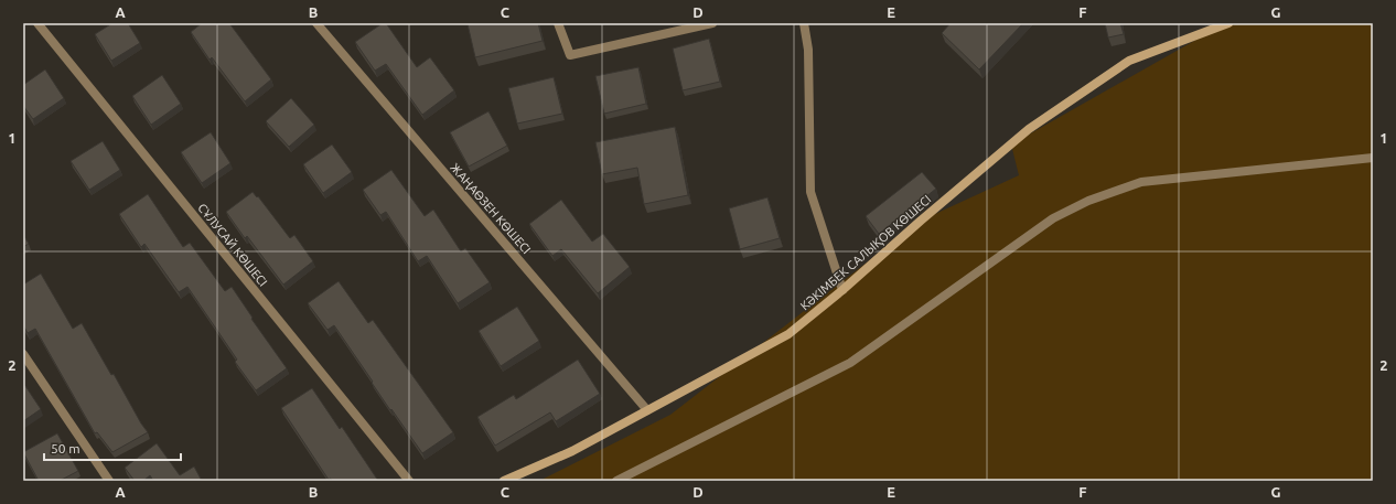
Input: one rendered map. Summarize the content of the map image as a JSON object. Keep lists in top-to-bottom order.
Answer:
{
  "streets": {
    "street": ["ЖАҢАӨЗЕН КӨШЕСІ", "СҰЛУСАЙ КӨШЕСІ", "КӘКІМБЕК САЛЫҚОВ КӨШЕСІ"]
  },
  "crossings": [
    ["ЖАҢАӨЗЕН КӨШЕСІ", "КӘКІМБЕК САЛЫҚОВ КӨШЕСІ"]
  ],
  "scale_bar": "50 m",
  "grid": {
    "columns": [
      "A",
      "B",
      "C",
      "D",
      "E",
      "F",
      "G"
    ],
    "rows": ["1", "2"]
  }
}
